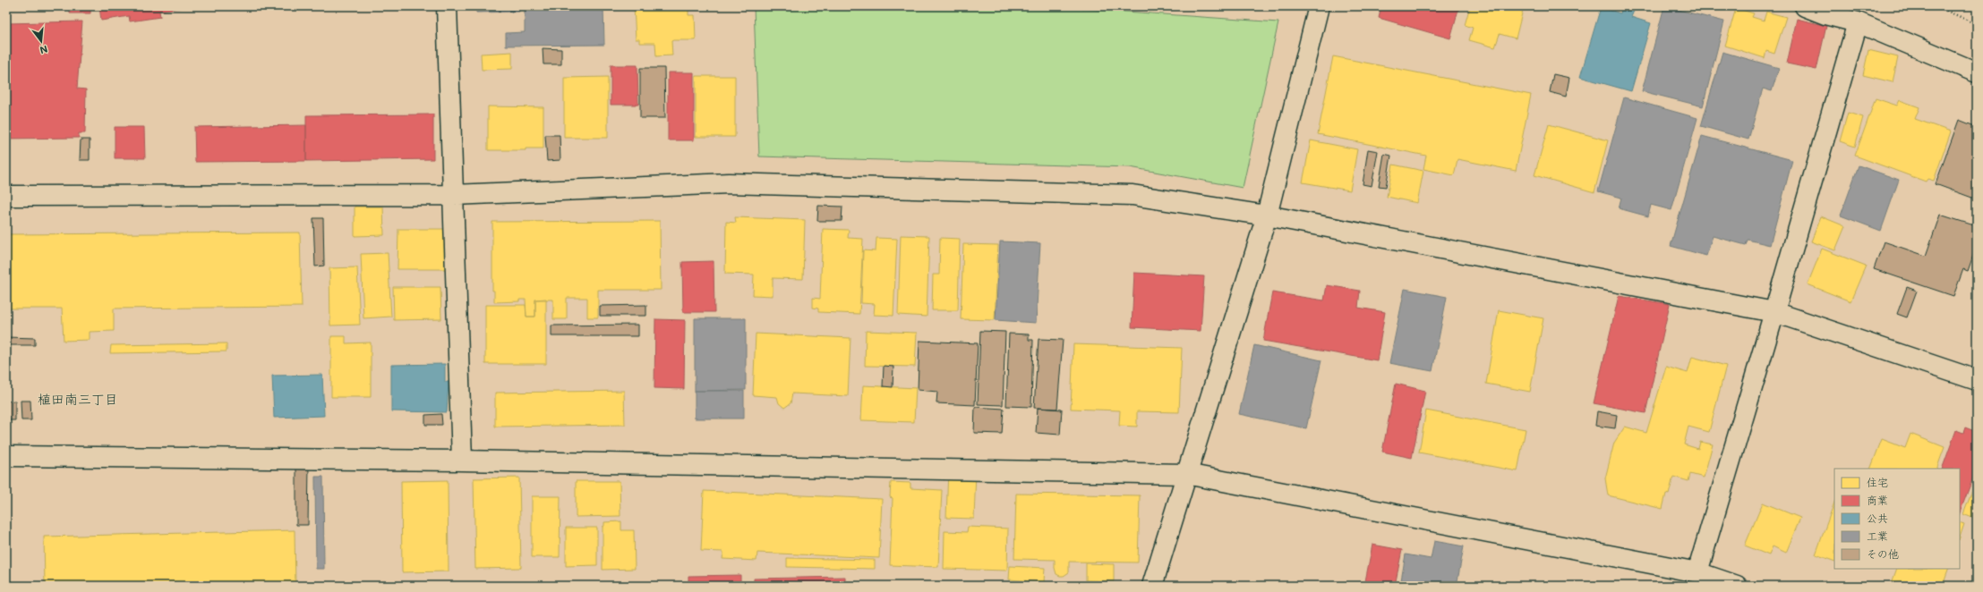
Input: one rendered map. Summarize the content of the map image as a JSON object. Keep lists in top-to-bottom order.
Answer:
{
  "districts": ["植田南三丁目"],
  "legend": [
    "住宅",
    "商業",
    "公共",
    "工業",
    "その他"
  ],
  "north": "bottom"
}
